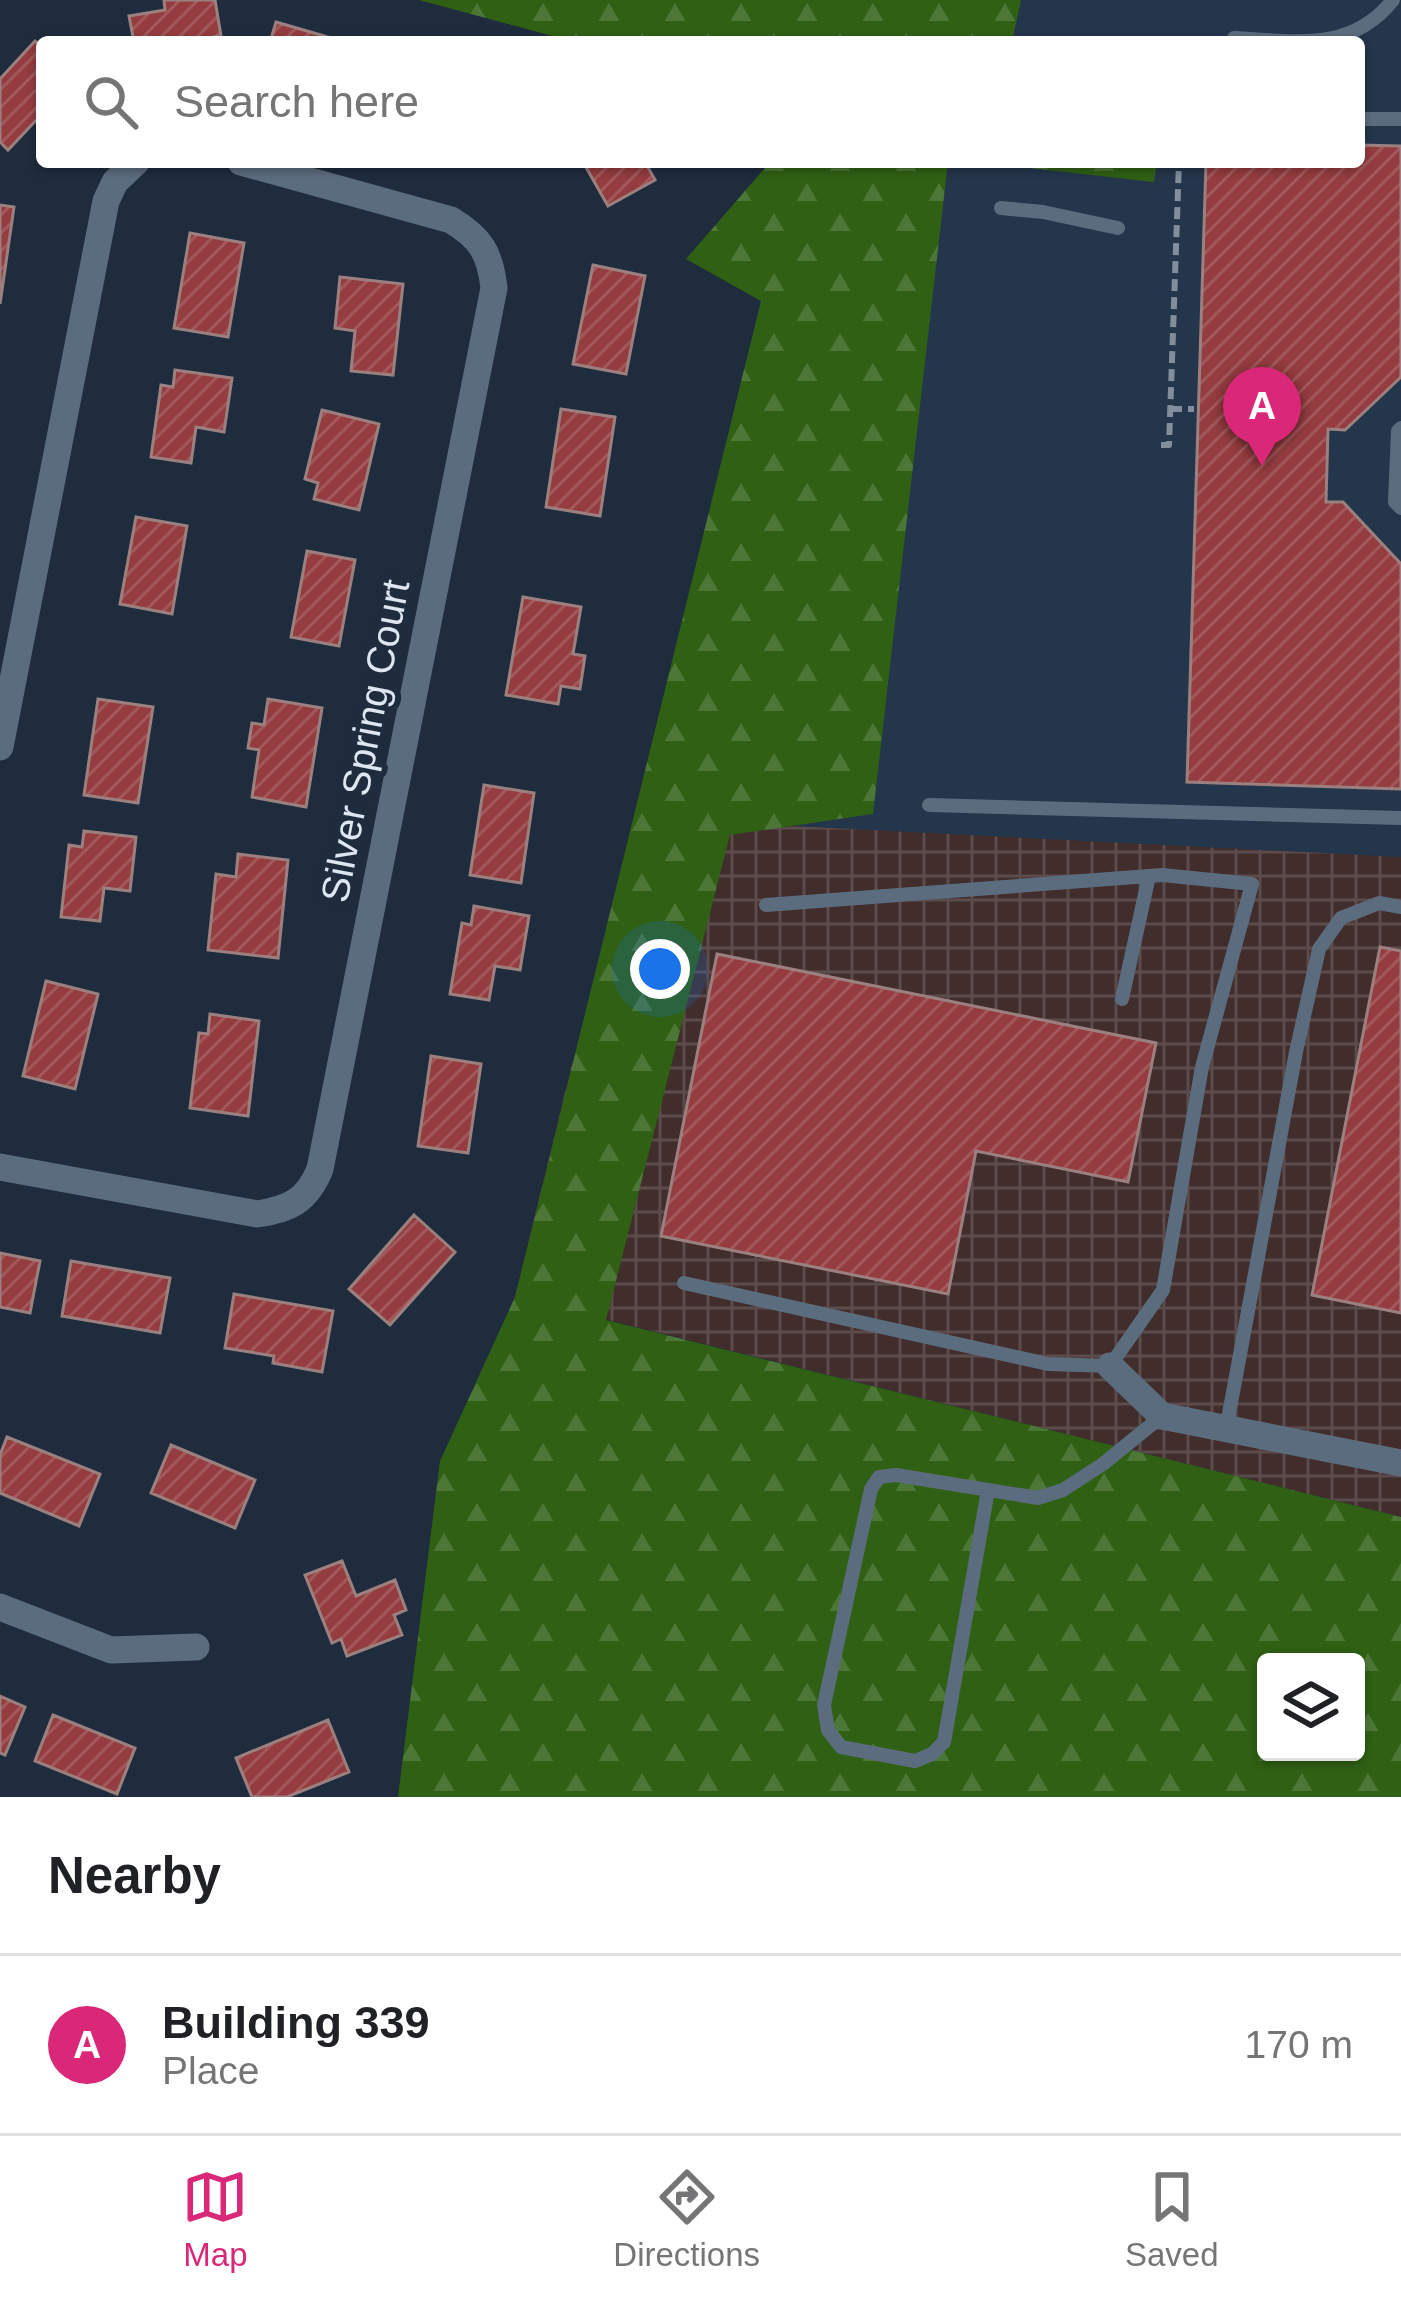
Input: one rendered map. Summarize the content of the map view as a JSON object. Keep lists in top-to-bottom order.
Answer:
{
  "streets": {
    "street": ["Silver Spring Court"]
  },
  "page": {
    "search": "Search here",
    "pins": "A",
    "heading": "Nearby",
    "list": [
      {
        "mark": "A",
        "name": "Building 339",
        "note": "Place",
        "value": "170 m"
      }
    ],
    "nav": ["Map", "Directions", "Saved"]
  }
}
